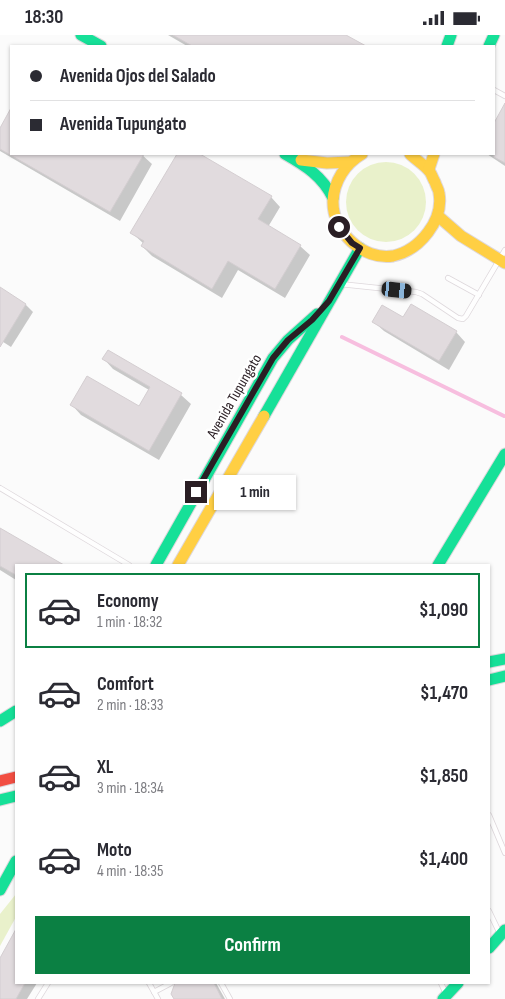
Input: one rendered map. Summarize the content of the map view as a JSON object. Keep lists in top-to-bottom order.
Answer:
{
  "streets": {
    "main road": ["Avenida Tupungato"]
  },
  "page": {
    "status": "18:30",
    "banner": ["Avenida Ojos del Salado", "Avenida Tupungato"],
    "bubble": "1 min",
    "list": [
      {
        "name": "Economy",
        "note": "1 min · 18:32",
        "value": "$1,090"
      },
      {
        "name": "Comfort",
        "note": "2 min · 18:33",
        "value": "$1,470"
      },
      {
        "name": "XL",
        "note": "3 min · 18:34",
        "value": "$1,850"
      },
      {
        "name": "Moto",
        "note": "4 min · 18:35",
        "value": "$1,400"
      }
    ],
    "buttons": "Confirm"
  }
}
